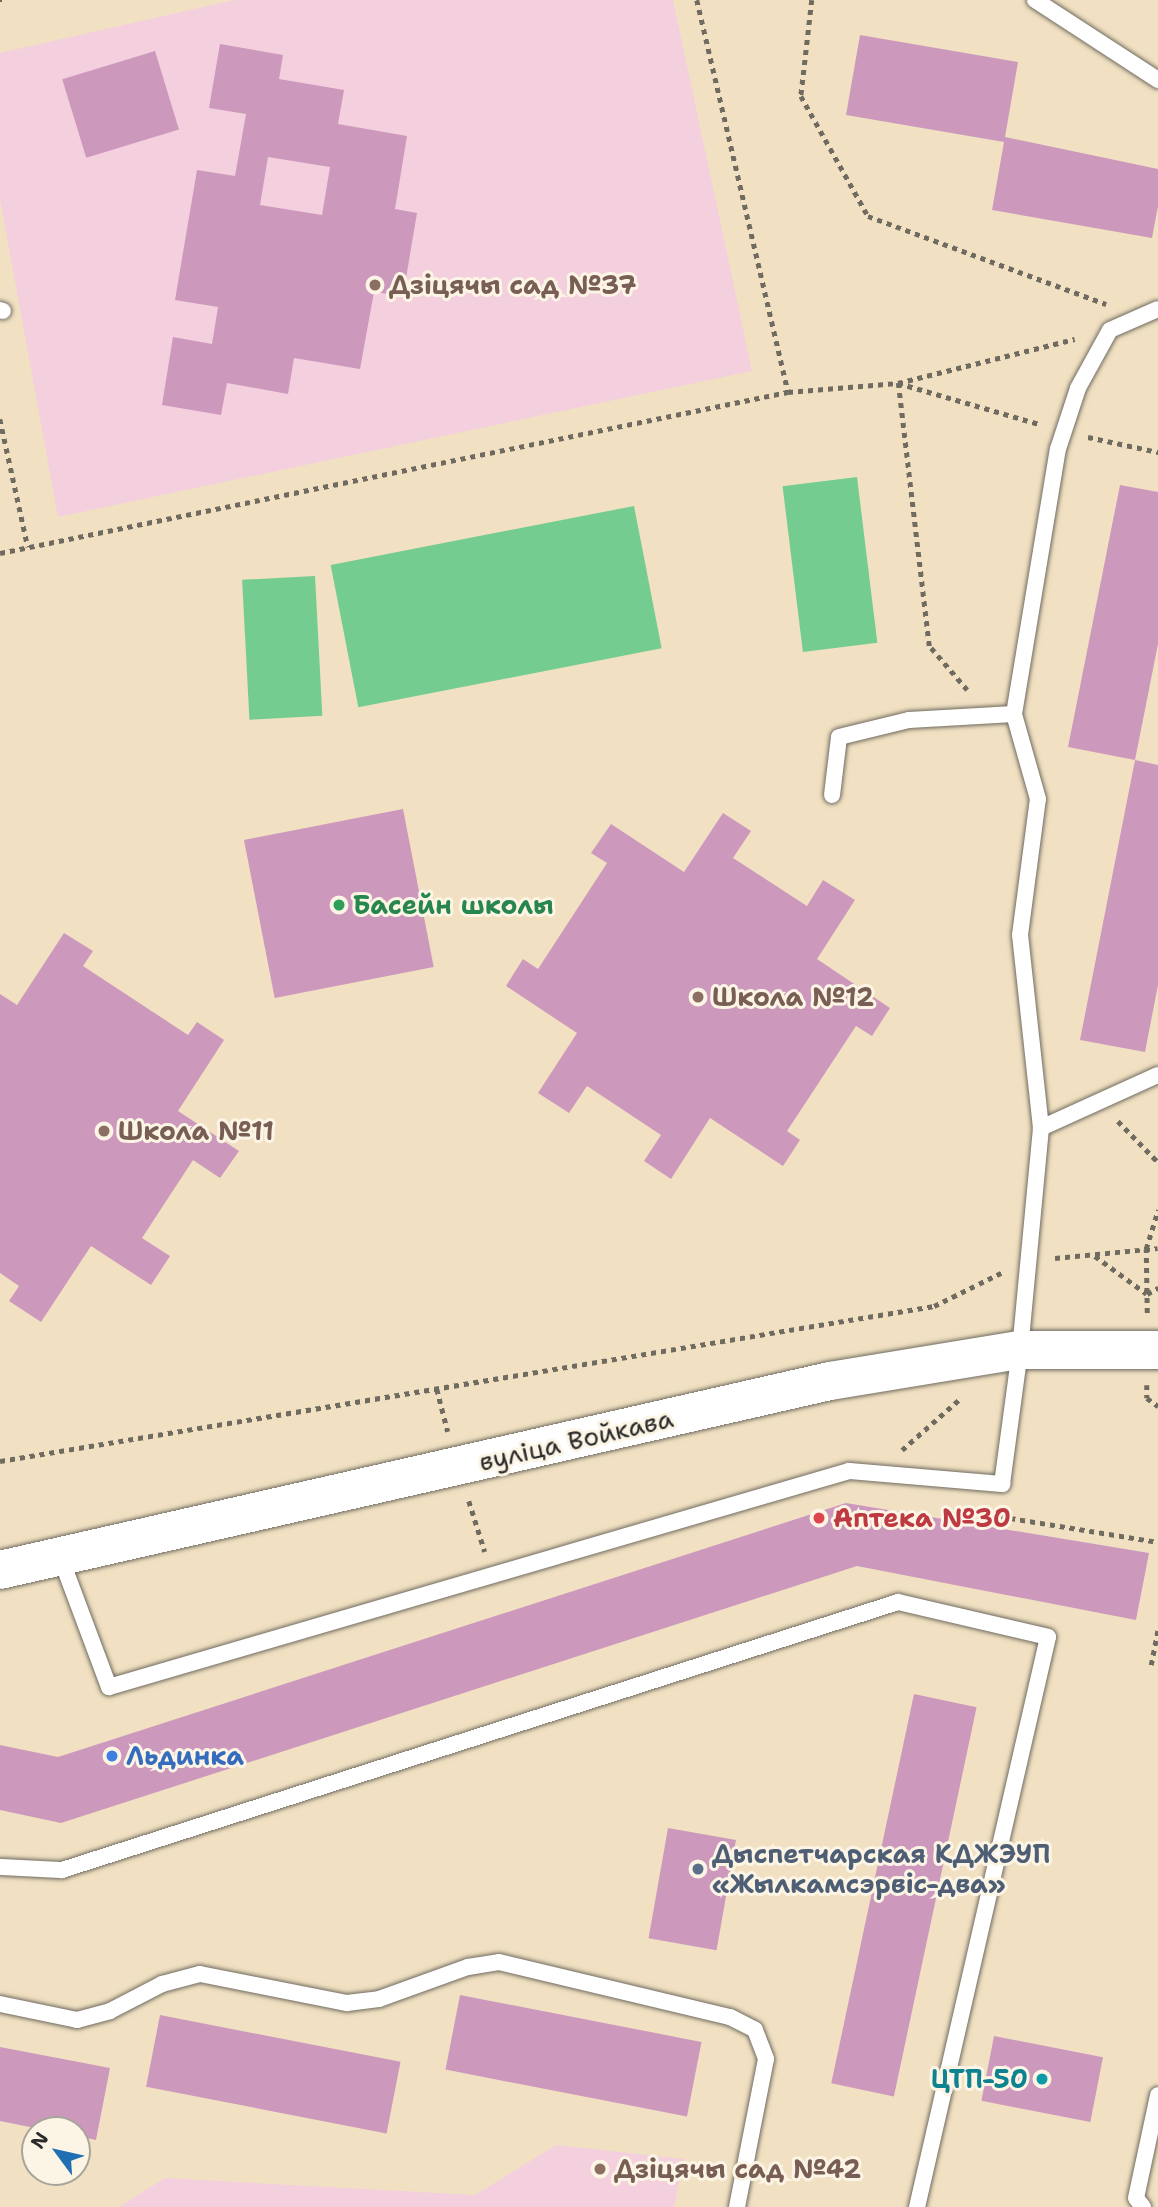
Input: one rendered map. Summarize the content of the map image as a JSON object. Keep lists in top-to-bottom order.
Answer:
{
  "streets": {
    "main road": ["вуліца Войкава"]
  },
  "places": [
    "Дзіцячы сад №37",
    "Басейн школы",
    "Школа №12",
    "Школа №11",
    "Аптека №30",
    "Льдинка",
    "Дыспетчарская КДЖЭУП «Жылкамсэрвіс-два»",
    "ЦТП-50",
    "Дзіцячы сад №42"
  ],
  "north": "top left"
}
